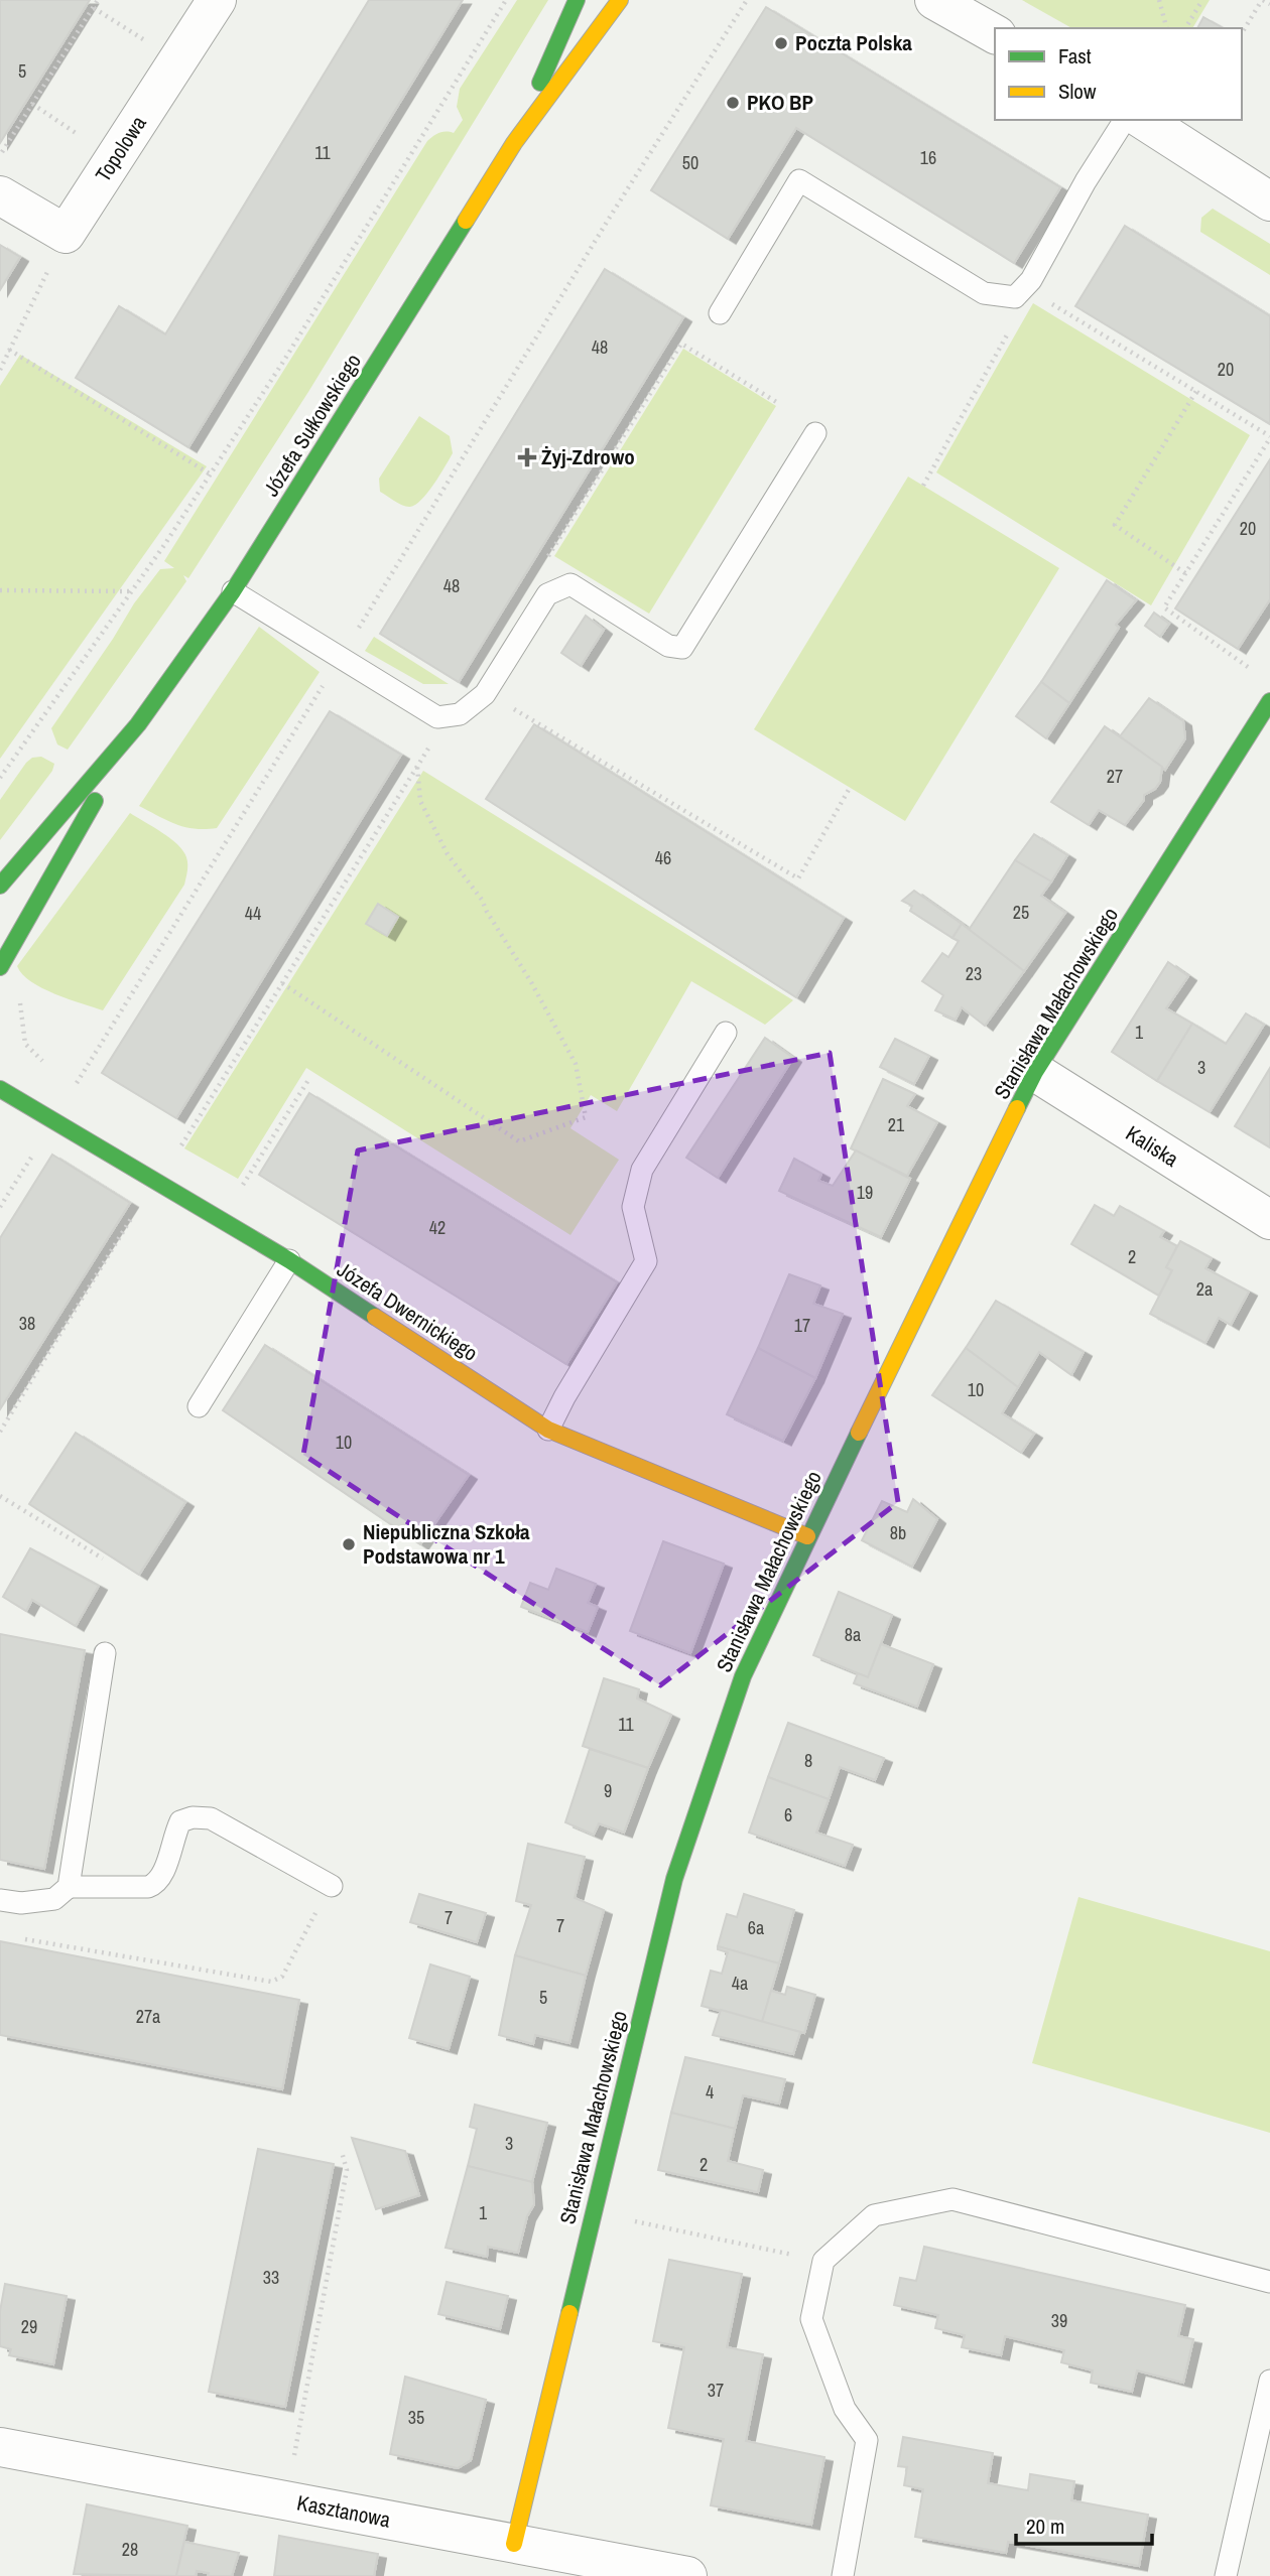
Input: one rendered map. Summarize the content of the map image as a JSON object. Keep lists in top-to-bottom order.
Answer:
{
  "streets": {
    "street": [
      "Topolowa",
      "Józefa Sułkowskiego",
      "Stanisława Małachowskiego",
      "Kaliska",
      "Józefa Dwernickiego",
      "Kasztanowa"
    ]
  },
  "crossings": [
    ["Stanisława Małachowskiego", "Kaliska"],
    ["Stanisława Małachowskiego", "Józefa Dwernickiego"],
    ["Stanisława Małachowskiego", "Kasztanowa"]
  ],
  "places": {
    "other": ["Poczta Polska", "PKO BP", "Niepubliczna Szkoła Podstawowa nr 1"],
    "health": ["Żyj-Zdrowo"]
  },
  "house_numbers": [
    "5",
    "11",
    "16",
    "50",
    "48",
    "20",
    "20",
    "48",
    "27",
    "46",
    "25",
    "44",
    "23",
    "1",
    "3",
    "21",
    "19",
    "42",
    "2",
    "2a",
    "38",
    "17",
    "10",
    "10",
    "8b",
    "8a",
    "11",
    "8",
    "9",
    "6",
    "7",
    "7",
    "6a",
    "4a",
    "5",
    "27a",
    "4",
    "3",
    "2",
    "1",
    "33",
    "39",
    "29",
    "37",
    "35",
    "28"
  ],
  "legend": ["Fast", "Slow"],
  "scale_bar": "20 m"
}
